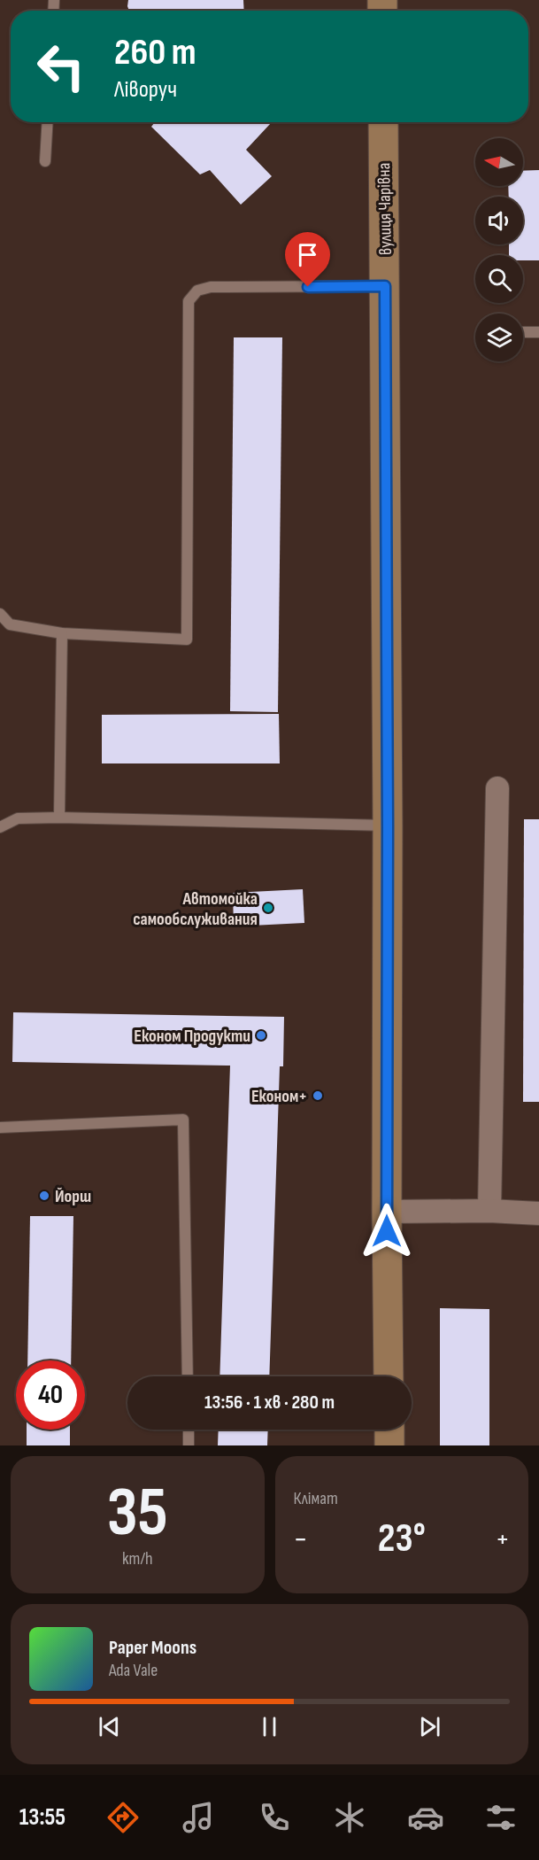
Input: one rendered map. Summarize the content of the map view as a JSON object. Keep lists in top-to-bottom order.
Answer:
{
  "streets": {
    "street": ["вулиця Чарівна"]
  },
  "places": [
    "Автомойка самообслуживания",
    "Економ Продукти",
    "Економ+",
    "Йорш"
  ],
  "north": "left",
  "page": {
    "turn": ["260 m", "Ліворуч"],
    "limit": "40",
    "trip": "13:56 · 1 хв · 280 m",
    "tile": [
      ["35", "km/h"],
      "Клімат"
    ],
    "heat": ["−", "23°", "+"],
    "song": ["Paper Moons", "Ada Vale"],
    "tabs": "13:55"
  }
}
